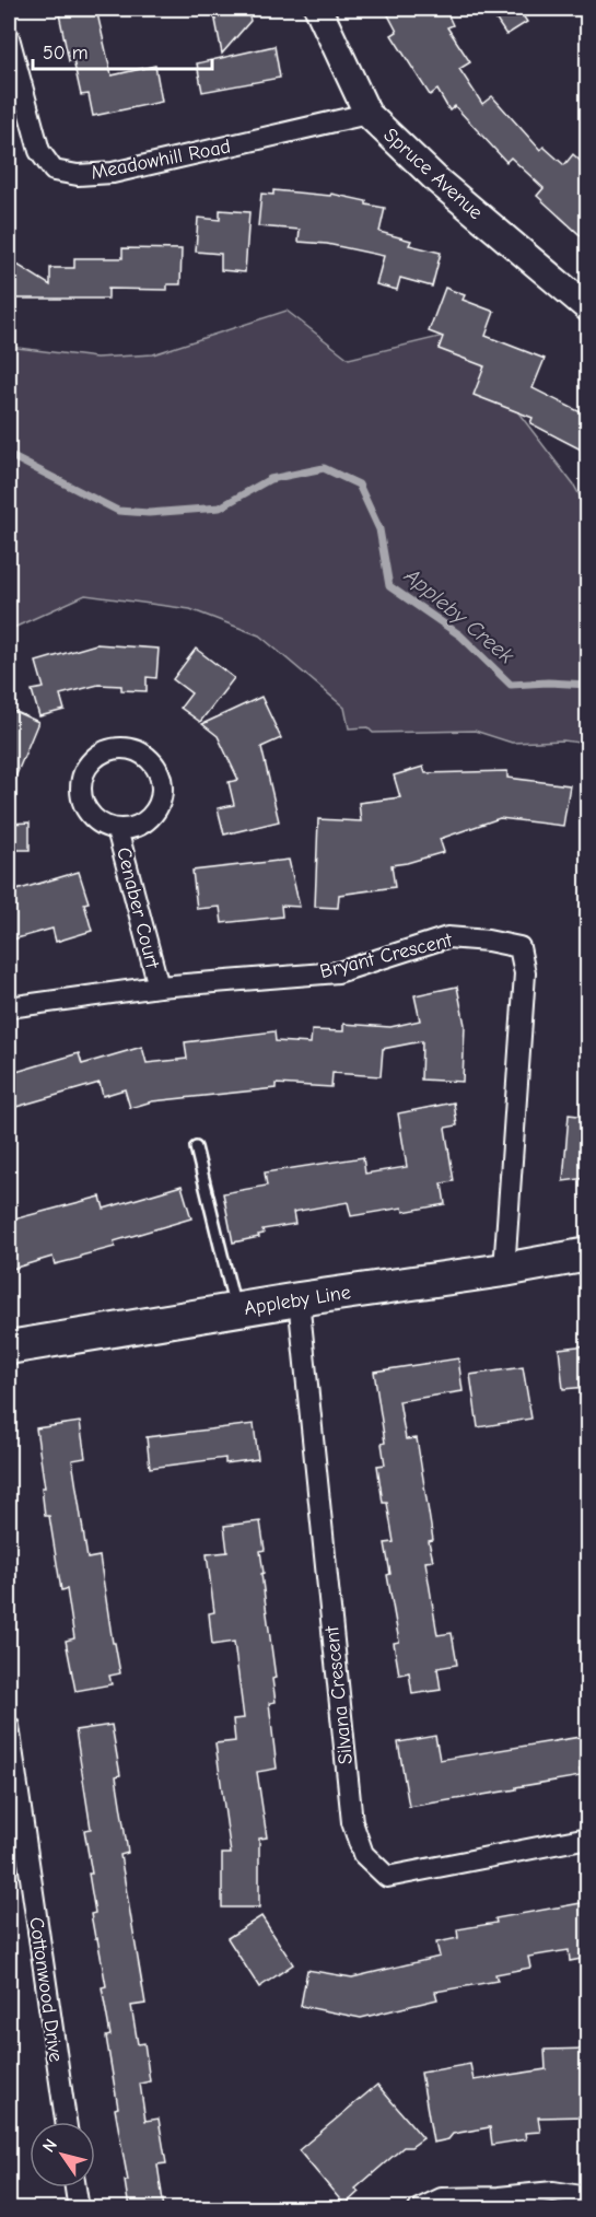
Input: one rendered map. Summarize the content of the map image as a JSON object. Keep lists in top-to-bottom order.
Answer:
{
  "streets": {
    "main road": ["Appleby Line"],
    "street": [
      "Meadowhill Road",
      "Spruce Avenue",
      "Cenaber Court",
      "Bryant Crescent",
      "Silvana Crescent",
      "Cottonwood Drive"
    ]
  },
  "crossings": [
    ["Meadowhill Road", "Spruce Avenue"],
    ["Cenaber Court", "Bryant Crescent"],
    ["Bryant Crescent", "Appleby Line"],
    ["Appleby Line", "Silvana Crescent"]
  ],
  "water": ["Appleby Creek"],
  "scale_bar": "50 m",
  "north": "top left"
}
